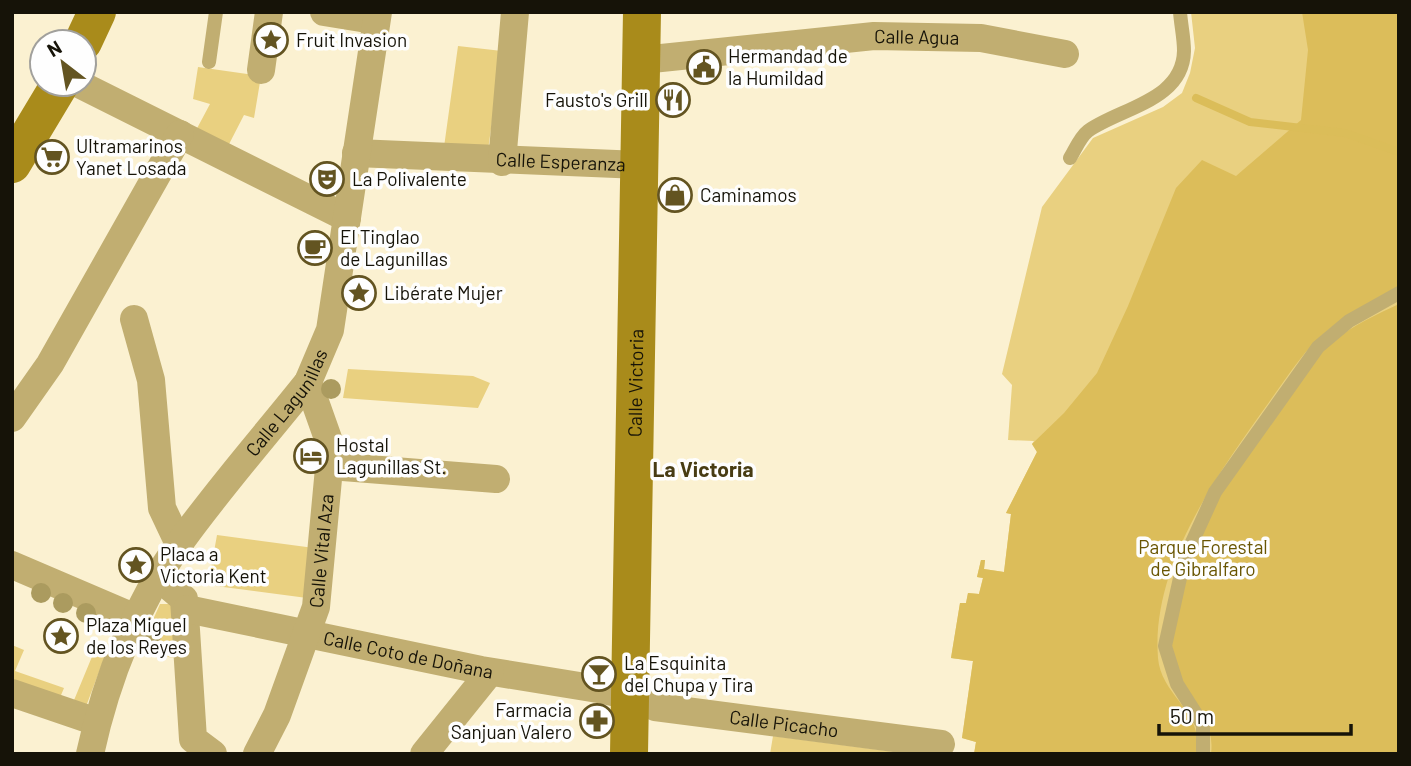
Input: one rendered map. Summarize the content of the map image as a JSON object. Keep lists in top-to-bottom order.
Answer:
{
  "streets": {
    "main road": ["Calle Victoria"],
    "street": [
      "Calle Agua",
      "Calle Esperanza",
      "Calle Lagunillas",
      "Calle Vital Aza",
      "Calle Coto de Doñana",
      "Calle Picacho"
    ]
  },
  "crossings": [
    ["Calle Agua", "Calle Victoria"],
    ["Calle Esperanza", "Calle Victoria"],
    ["Calle Esperanza", "Calle Lagunillas"],
    ["Calle Victoria", "Calle Coto de Doñana"],
    ["Calle Victoria", "Calle Picacho"],
    ["Calle Lagunillas", "Calle Vital Aza"],
    ["Calle Vital Aza", "Calle Coto de Doñana"],
    ["Calle Coto de Doñana", "Calle Picacho"]
  ],
  "districts": ["La Victoria"],
  "parks": ["Parque Forestal de Gibralfaro"],
  "places": {
    "place": [
      "Fruit Invasion",
      "Libérate Mujer",
      "Placa a Victoria Kent",
      "Plaza Miguel de los Reyes"
    ],
    "public building": ["Hermandad de la Humildad"],
    "restaurant": ["Fausto's Grill"],
    "supermarket": ["Ultramarinos Yanet Losada"],
    "theatre": ["La Polivalente"],
    "shop": ["Caminamos"],
    "cafe": ["El Tinglao de Lagunillas"],
    "hotel": ["Hostal Lagunillas St."],
    "bar": ["La Esquinita del Chupa y Tira"],
    "pharmacy": ["Farmacia Sanjuan Valero"]
  },
  "scale_bar": "50 m",
  "north": "top left"
}
